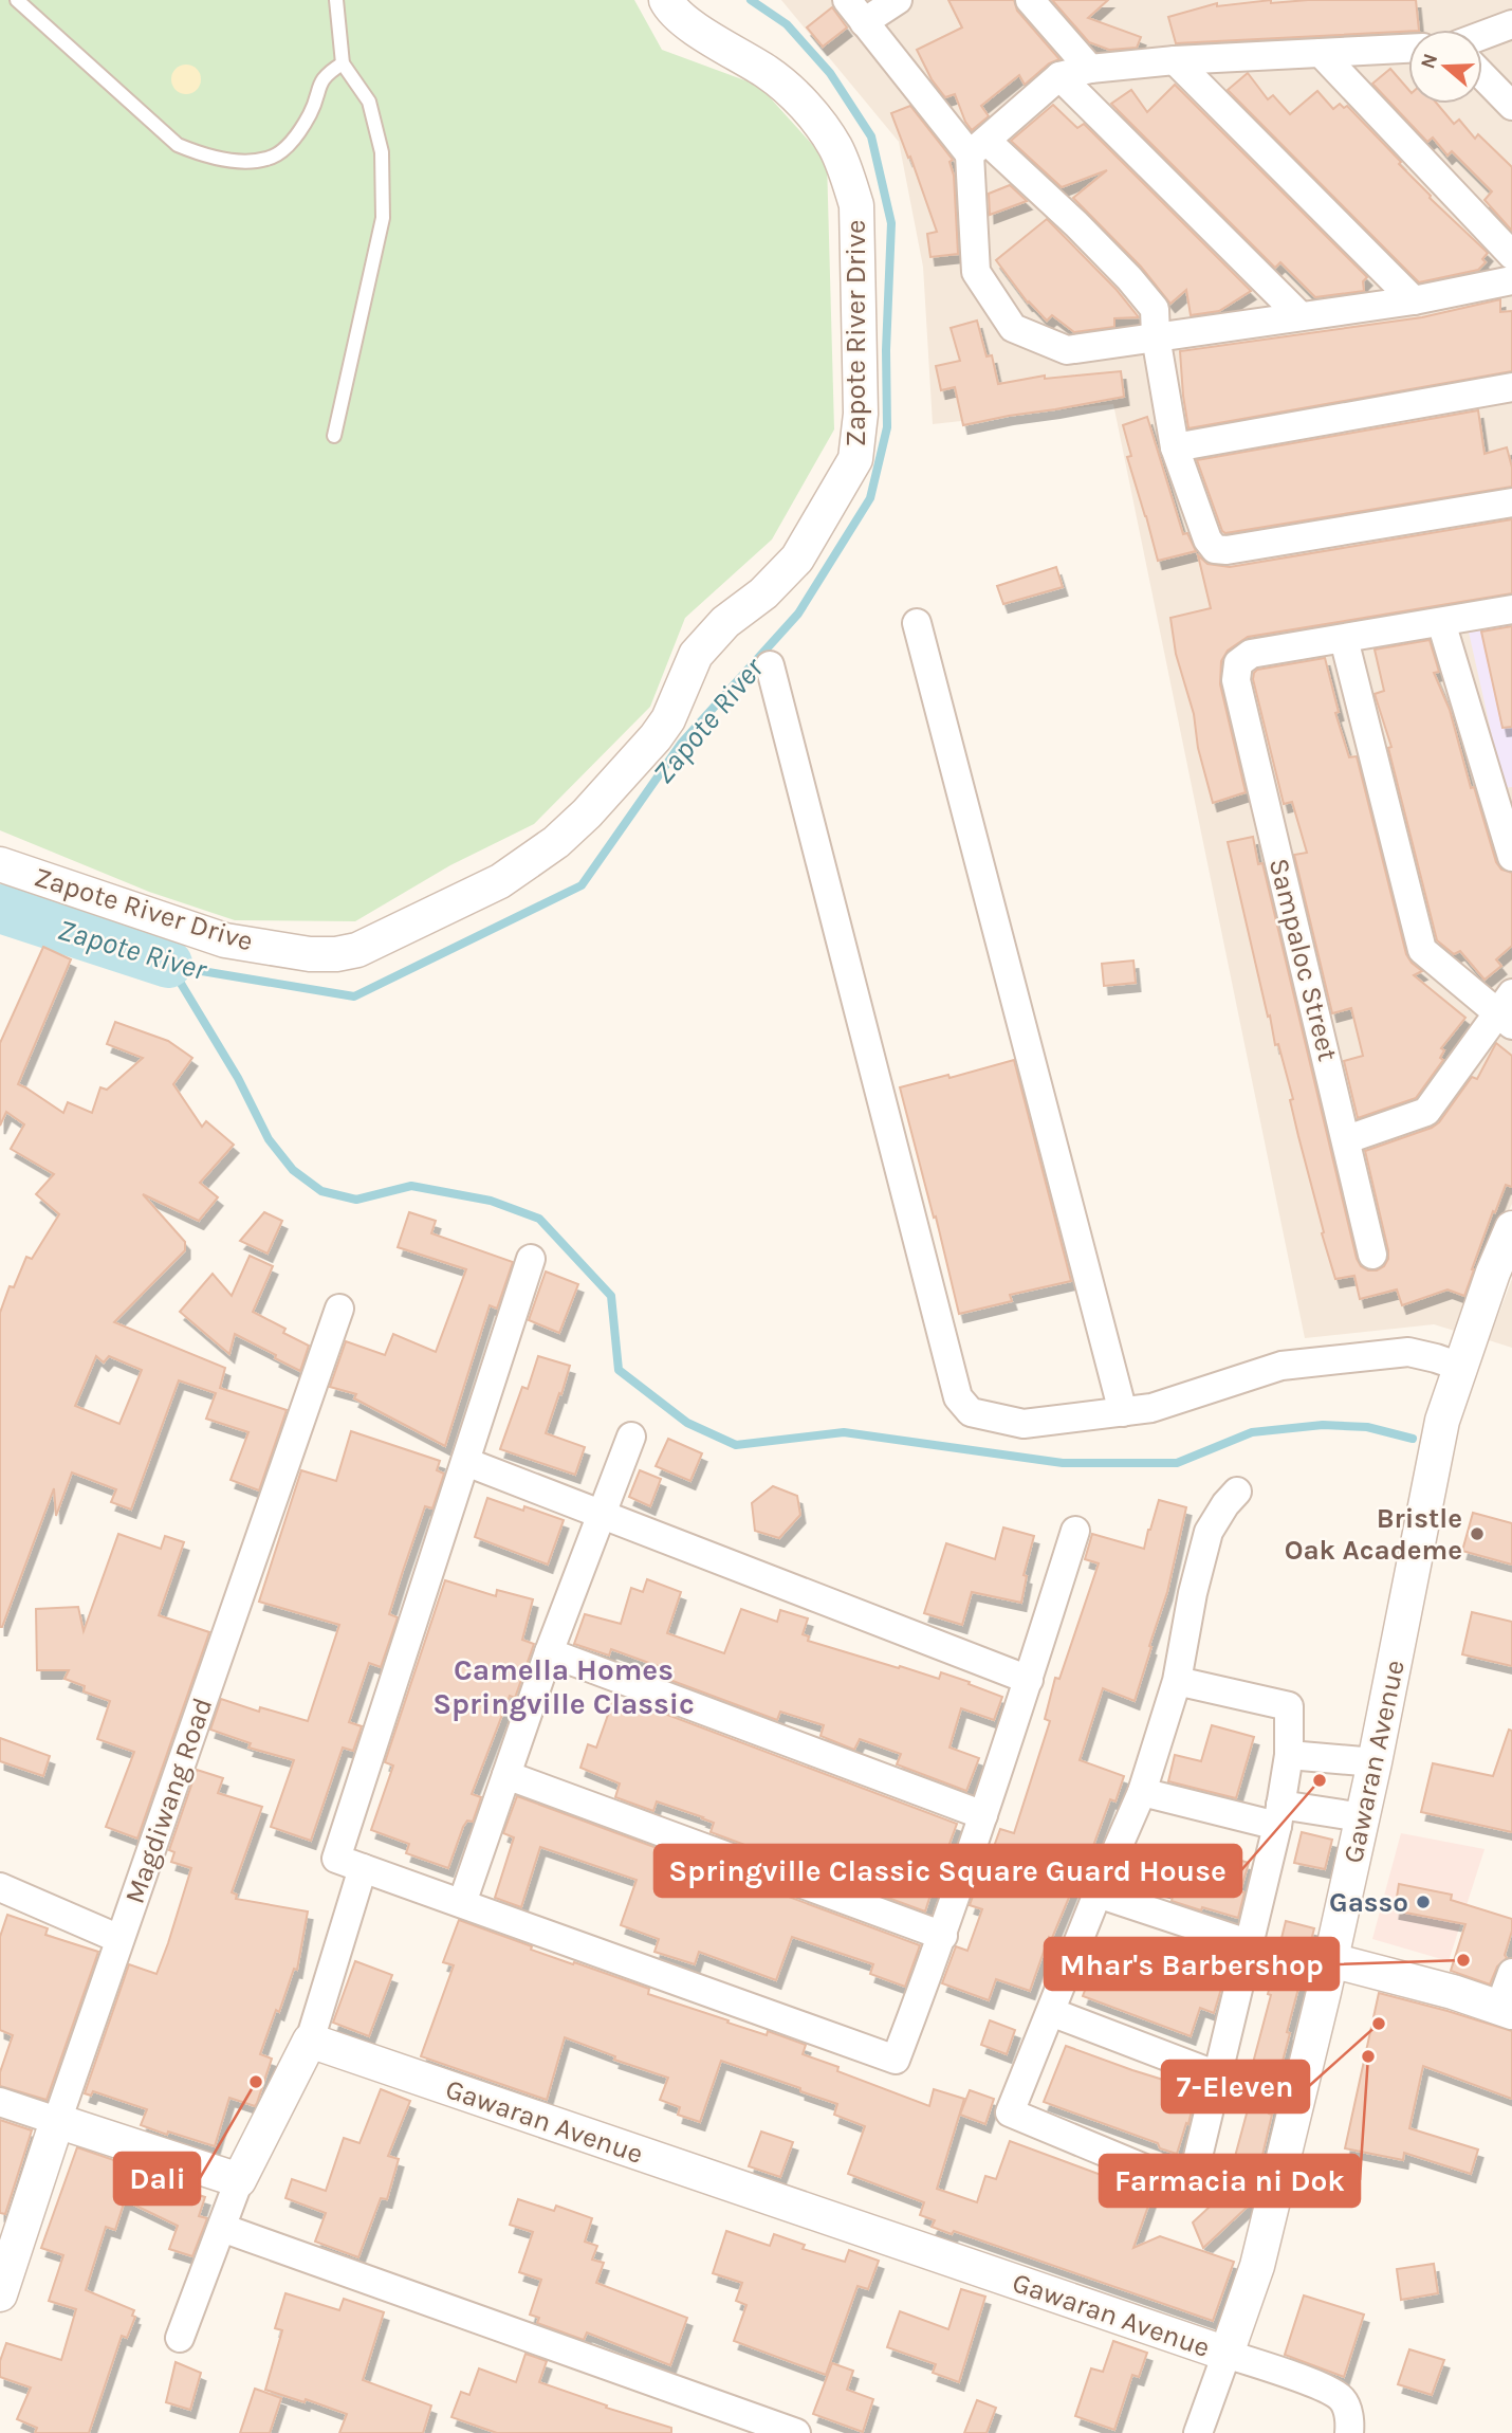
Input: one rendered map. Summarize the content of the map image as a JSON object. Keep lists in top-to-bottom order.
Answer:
{
  "streets": {
    "street": [
      "Zapote River Drive",
      "Sampaloc Street",
      "Gawaran Avenue",
      "Magdiwang Road"
    ]
  },
  "districts": ["Camella Homes Springville Classic"],
  "water": ["Zapote River"],
  "places": [
    "Bristle Oak Academe",
    "Springville Classic Square Guard House",
    "Gasso",
    "Mhar's Barbershop",
    "7-Eleven",
    "Farmacia ni Dok",
    "Dali"
  ],
  "north": "left"
}
